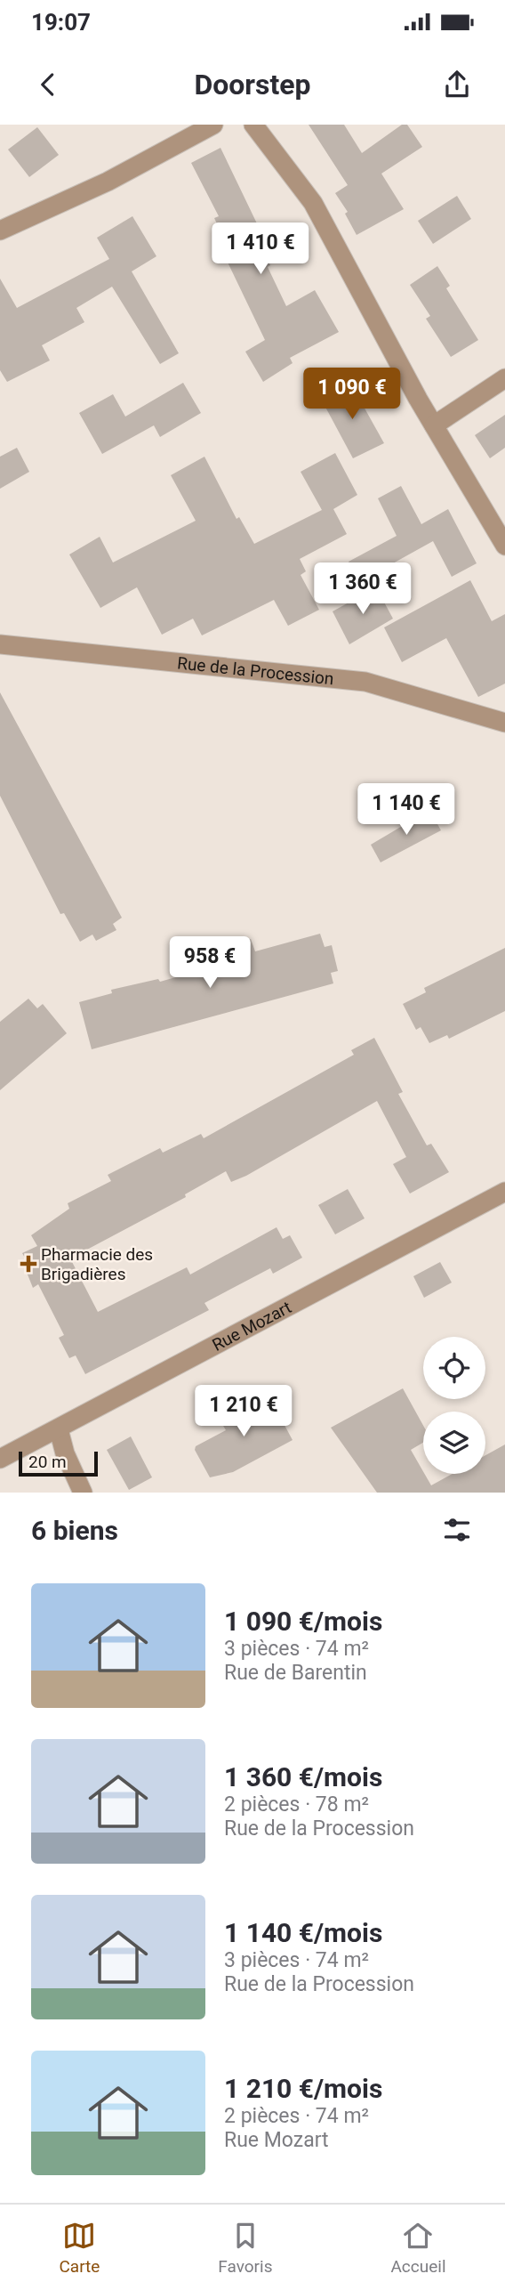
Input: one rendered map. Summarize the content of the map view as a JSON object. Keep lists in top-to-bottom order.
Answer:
{
  "streets": {
    "street": ["Rue de la Procession", "Rue Mozart"]
  },
  "places": {
    "health": ["Pharmacie des Brigadières"]
  },
  "scale_bar": "20 m",
  "page": {
    "status": "19:07",
    "header": "Doorstep",
    "price": [
      "1 410 €",
      "1 090 €",
      "1 360 €",
      "1 140 €",
      "958 €",
      "1 210 €"
    ],
    "scale": "20 m",
    "heading": "6 biens",
    "list": [
      {
        "name": "1 090 €/mois",
        "note": "3 pièces · 74 m² · Rue de Barentin"
      },
      {
        "name": "1 360 €/mois",
        "note": "2 pièces · 78 m² · Rue de la Procession"
      },
      {
        "name": "1 140 €/mois",
        "note": "3 pièces · 74 m² · Rue de la Procession"
      },
      {
        "name": "1 210 €/mois",
        "note": "2 pièces · 74 m² · Rue Mozart"
      }
    ],
    "tabs": ["Carte", "Favoris", "Accueil"]
  }
}
